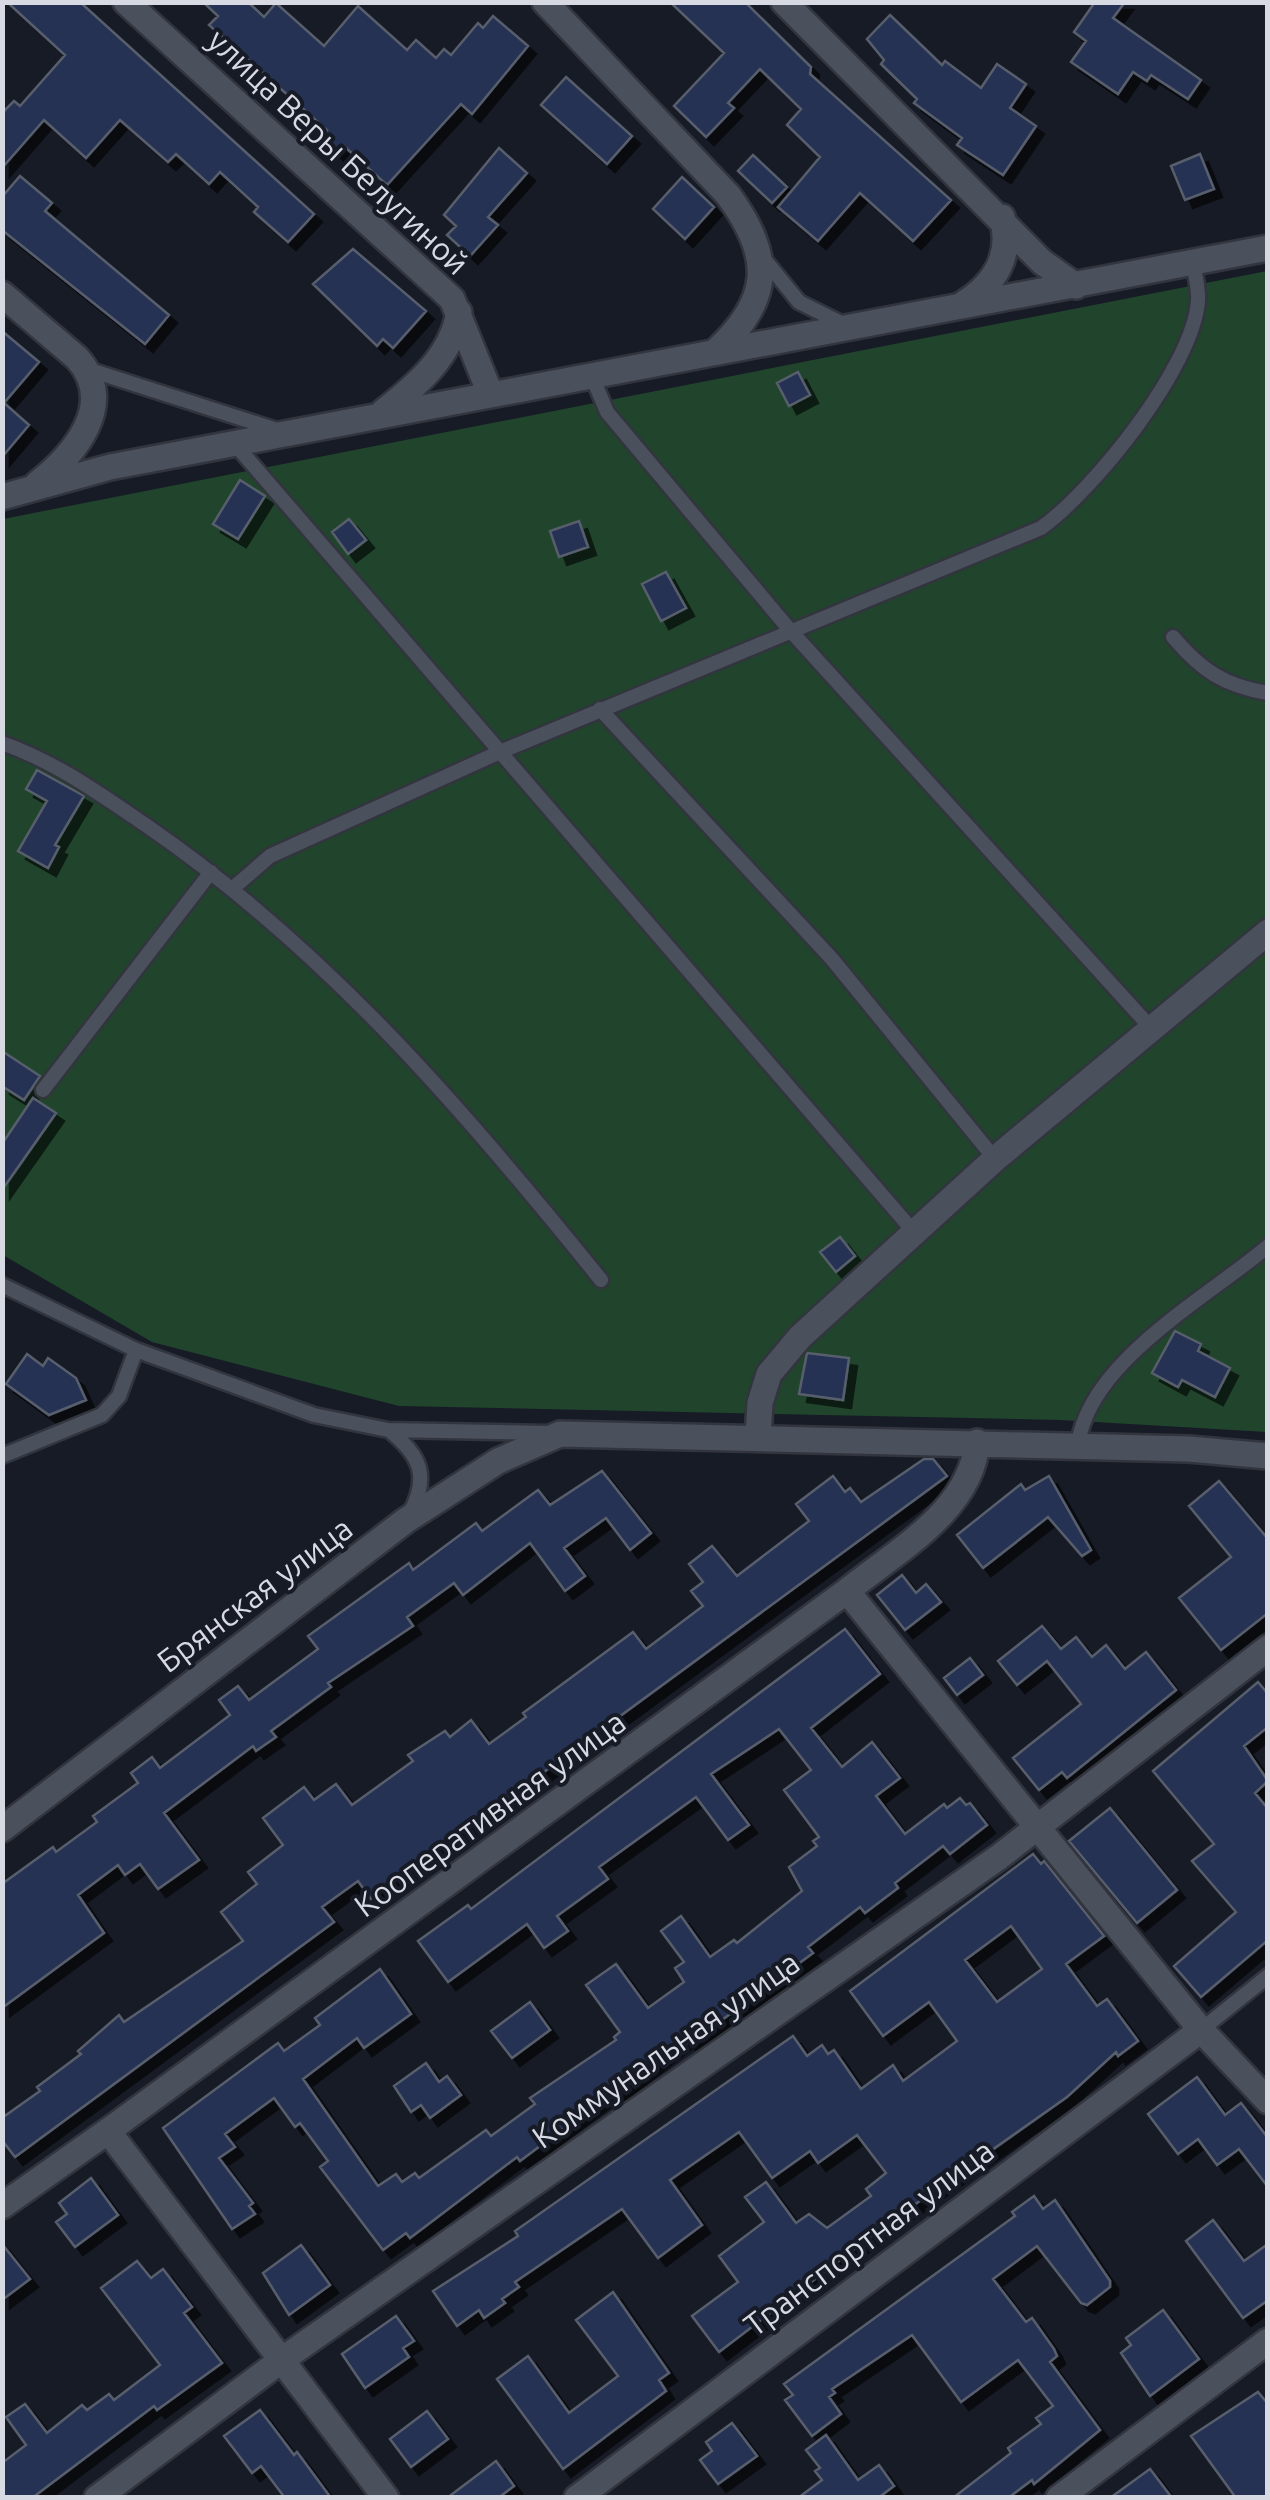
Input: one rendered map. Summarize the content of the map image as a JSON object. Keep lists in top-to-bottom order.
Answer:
{
  "streets": {
    "street": [
      "улица Веры Белугиной",
      "Брянская улица",
      "Кооперативная улица",
      "Коммунальная улица",
      "Транспортная улица"
    ]
  }
}
